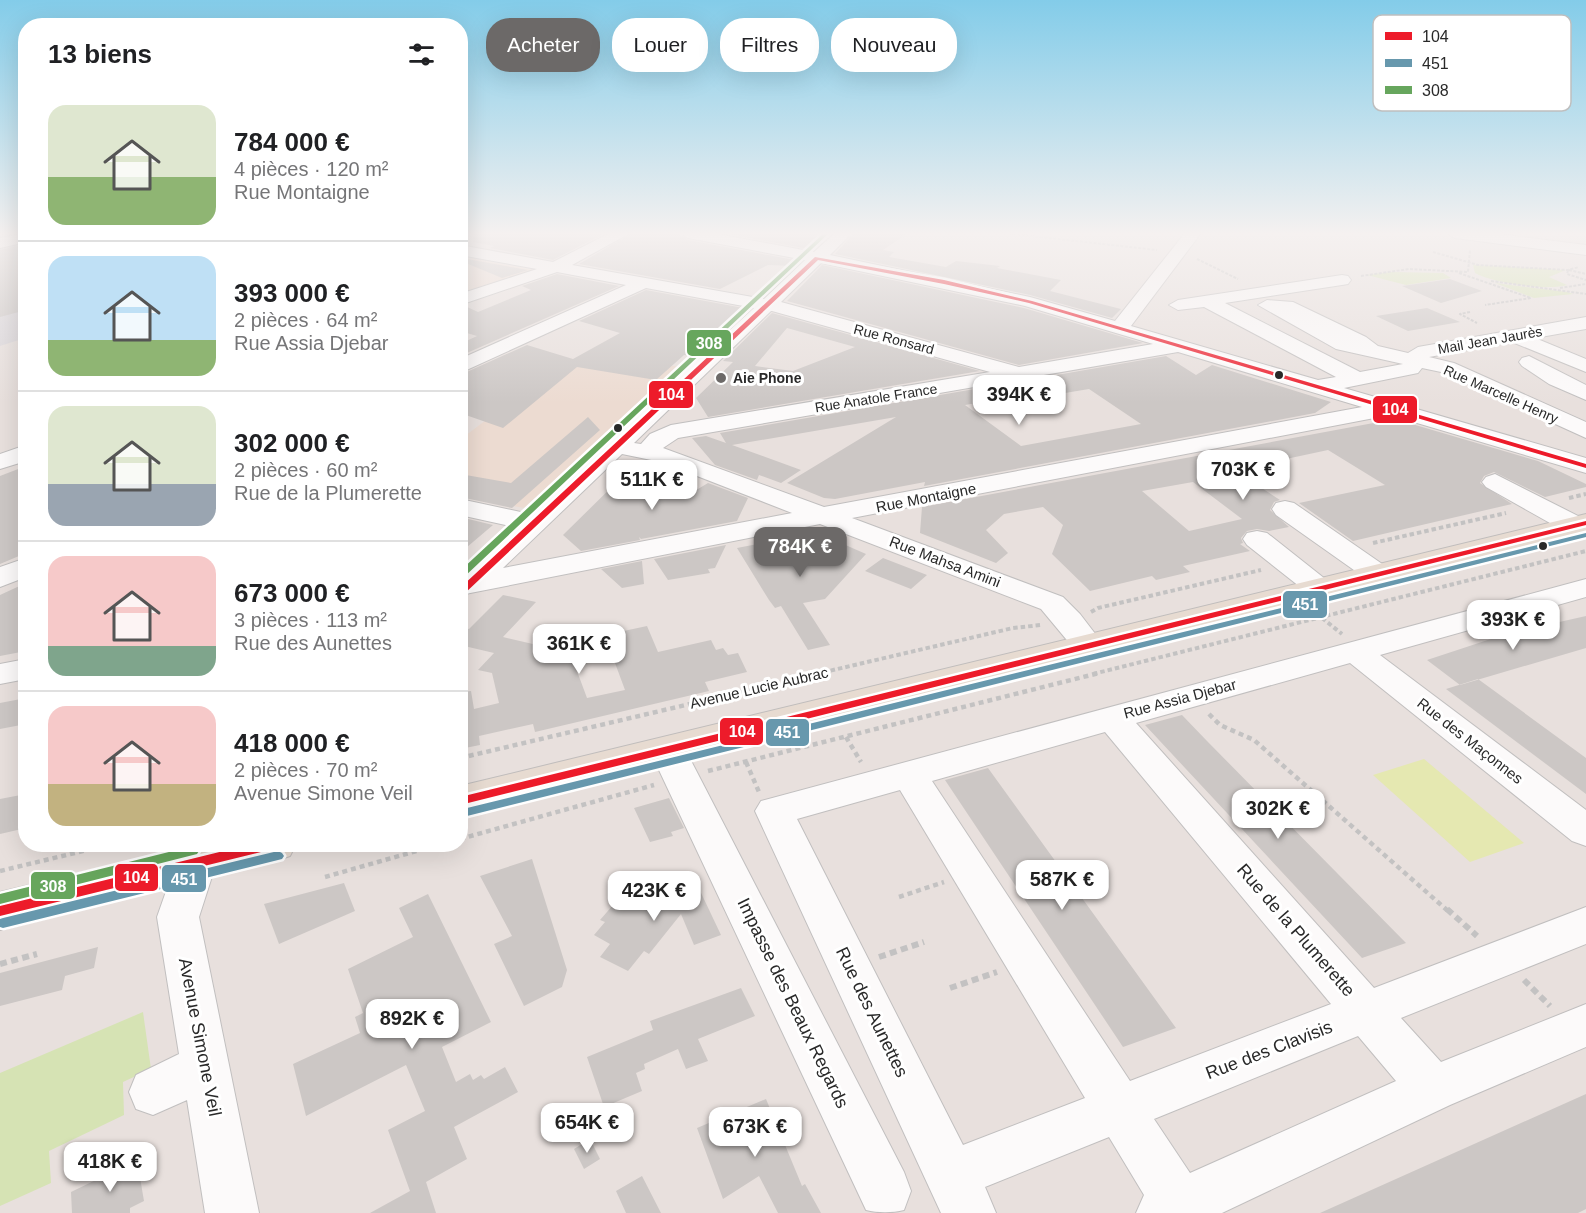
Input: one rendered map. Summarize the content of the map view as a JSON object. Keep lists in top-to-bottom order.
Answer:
{
  "streets": {
    "street": [
      "Rue Ronsard",
      "Mail Jean Jaurès",
      "Rue Marcelle Henry",
      "Rue Anatole France",
      "Rue Montaigne",
      "Rue Mahsa Amini",
      "Rue Assia Djebar",
      "Rue des Maçonnes",
      "Rue de la Plumerette",
      "Impasse des Beaux Regards",
      "Rue des Aunettes",
      "Avenue Simone Veil",
      "Rue des Clavisis"
    ],
    "path": ["Avenue Lucie Aubrac"]
  },
  "crossings": [
    ["Rue Ronsard", "Rue Anatole France"],
    ["Mail Jean Jaurès", "Rue Marcelle Henry"],
    ["Rue Anatole France", "Rue Mahsa Amini"],
    ["Rue Montaigne", "Rue Mahsa Amini"],
    ["Rue Assia Djebar", "Rue des Maçonnes"],
    ["Rue Assia Djebar", "Rue de la Plumerette"],
    ["Rue Assia Djebar", "Rue des Aunettes"],
    ["Rue de la Plumerette", "Rue des Clavisis"],
    ["Rue des Aunettes", "Rue des Clavisis"]
  ],
  "places": ["Aie Phone"],
  "lines": ["transit line 104", "transit line 308", "transit line 451"],
  "legend": ["104", "451", "308"],
  "page": {
    "chip": [
      "Acheter",
      "Louer",
      "Filtres",
      "Nouveau"
    ],
    "heading": "13 biens",
    "list": [
      {
        "name": "784 000 €",
        "note": "4 pièces · 120 m² · Rue Montaigne"
      },
      {
        "name": "393 000 €",
        "note": "2 pièces · 64 m² · Rue Assia Djebar"
      },
      {
        "name": "302 000 €",
        "note": "2 pièces · 60 m² · Rue de la Plumerette"
      },
      {
        "name": "673 000 €",
        "note": "3 pièces · 113 m² · Rue des Aunettes"
      },
      {
        "name": "418 000 €",
        "note": "2 pièces · 70 m² · Avenue Simone Veil"
      }
    ],
    "price": [
      "394K €",
      "703K €",
      "511K €",
      "784K €",
      "393K €",
      "361K €",
      "302K €",
      "587K €",
      "423K €",
      "892K €",
      "654K €",
      "673K €",
      "418K €"
    ]
  }
}
